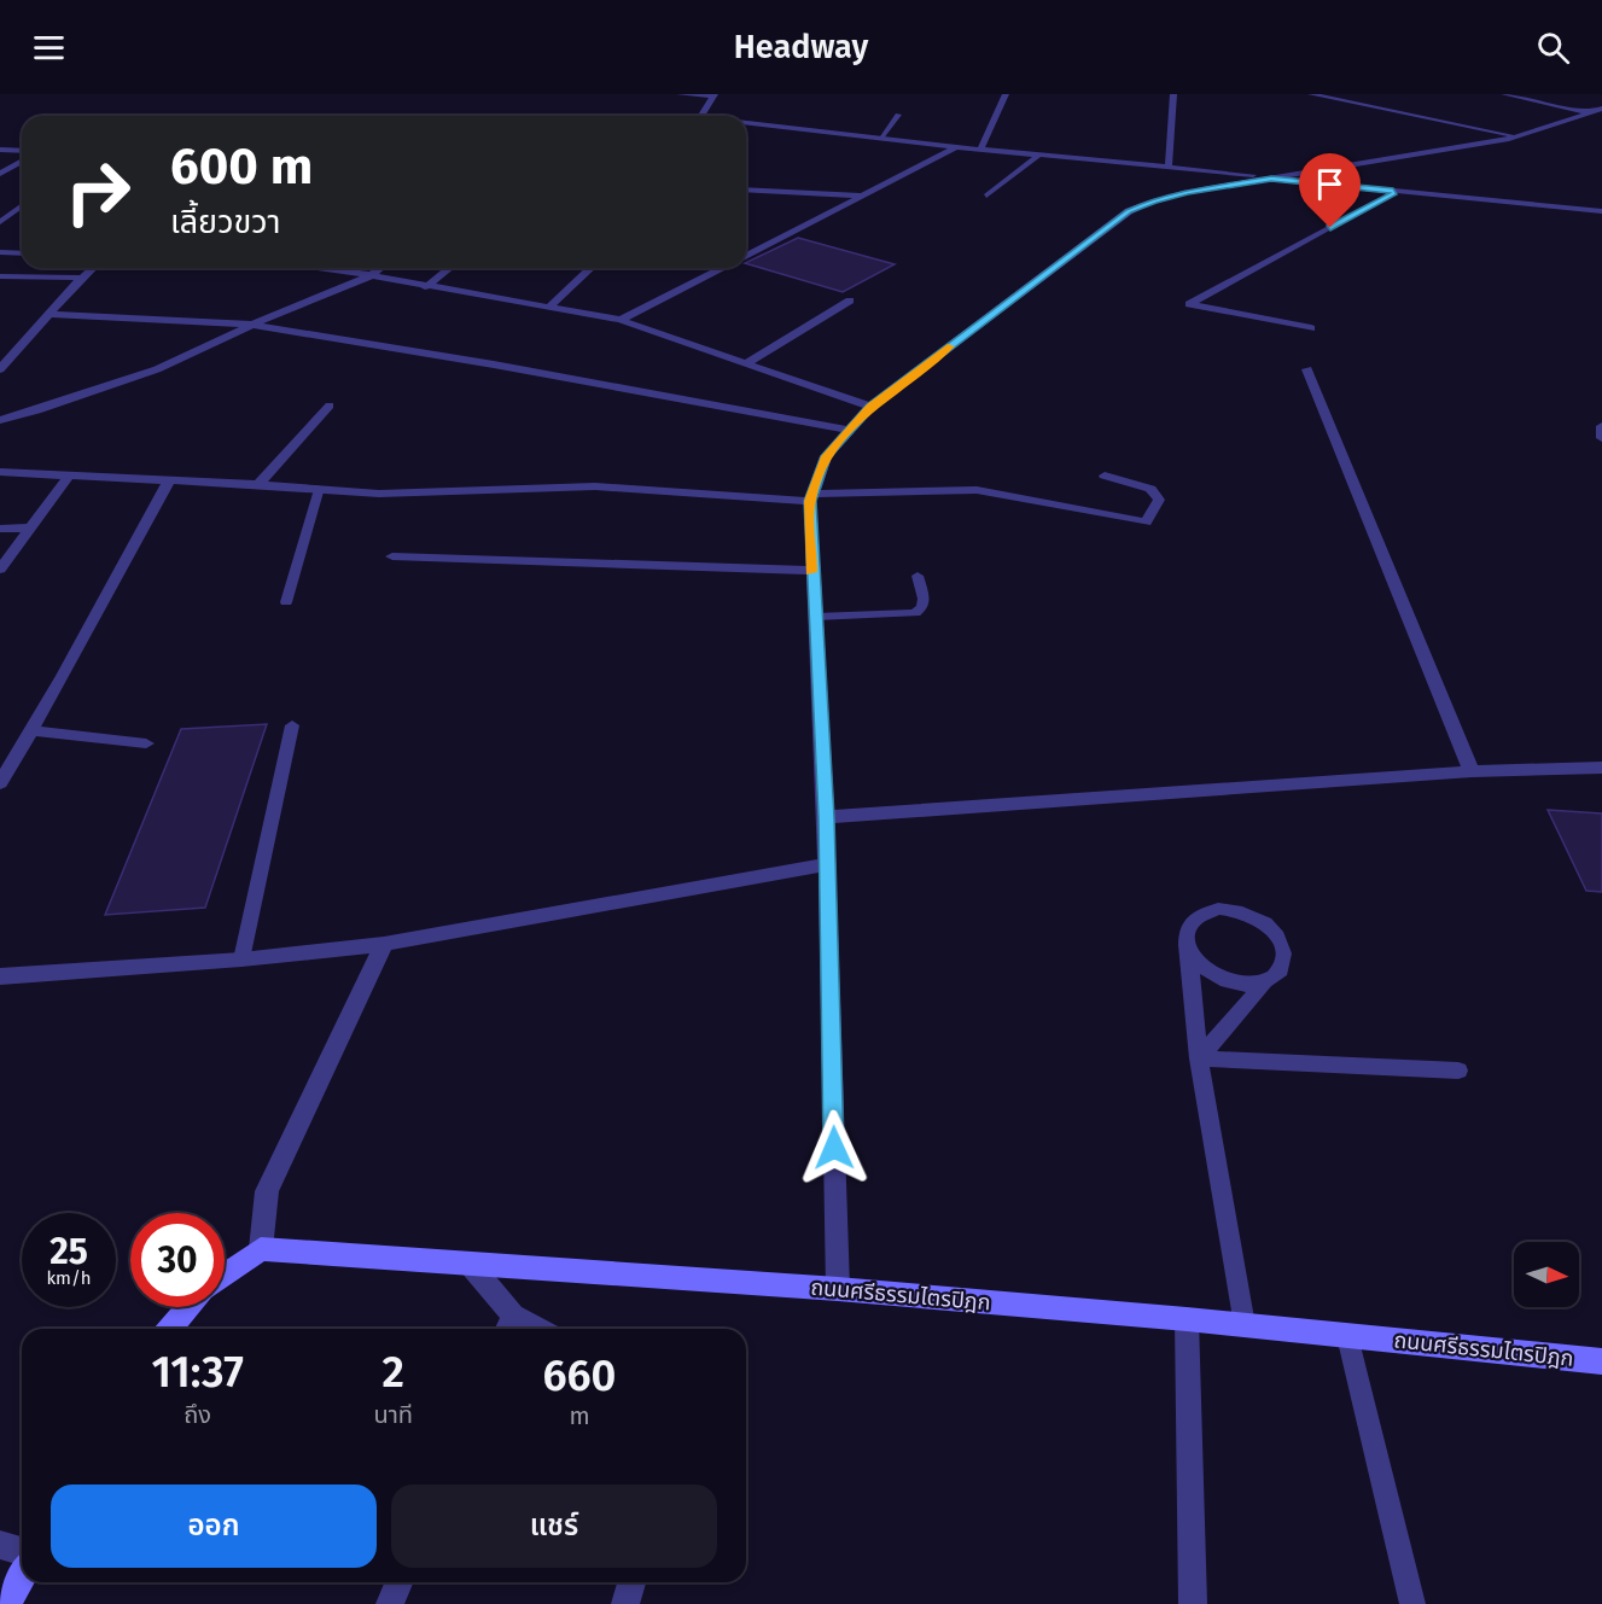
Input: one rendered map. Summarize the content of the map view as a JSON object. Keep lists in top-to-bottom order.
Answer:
{
  "streets": {
    "main road": ["ถนนศรีธรรมไตรปิฎก"]
  },
  "north": "right",
  "page": {
    "header": "Headway",
    "turn": ["600 m", "เลี้ยวขวา"],
    "speed": "25 km/h",
    "limit": "30",
    "eta": [
      "11:37",
      "ถึง",
      "2",
      "นาที",
      "660",
      "m"
    ],
    "buttons": ["ออก", "แชร์"]
  }
}
